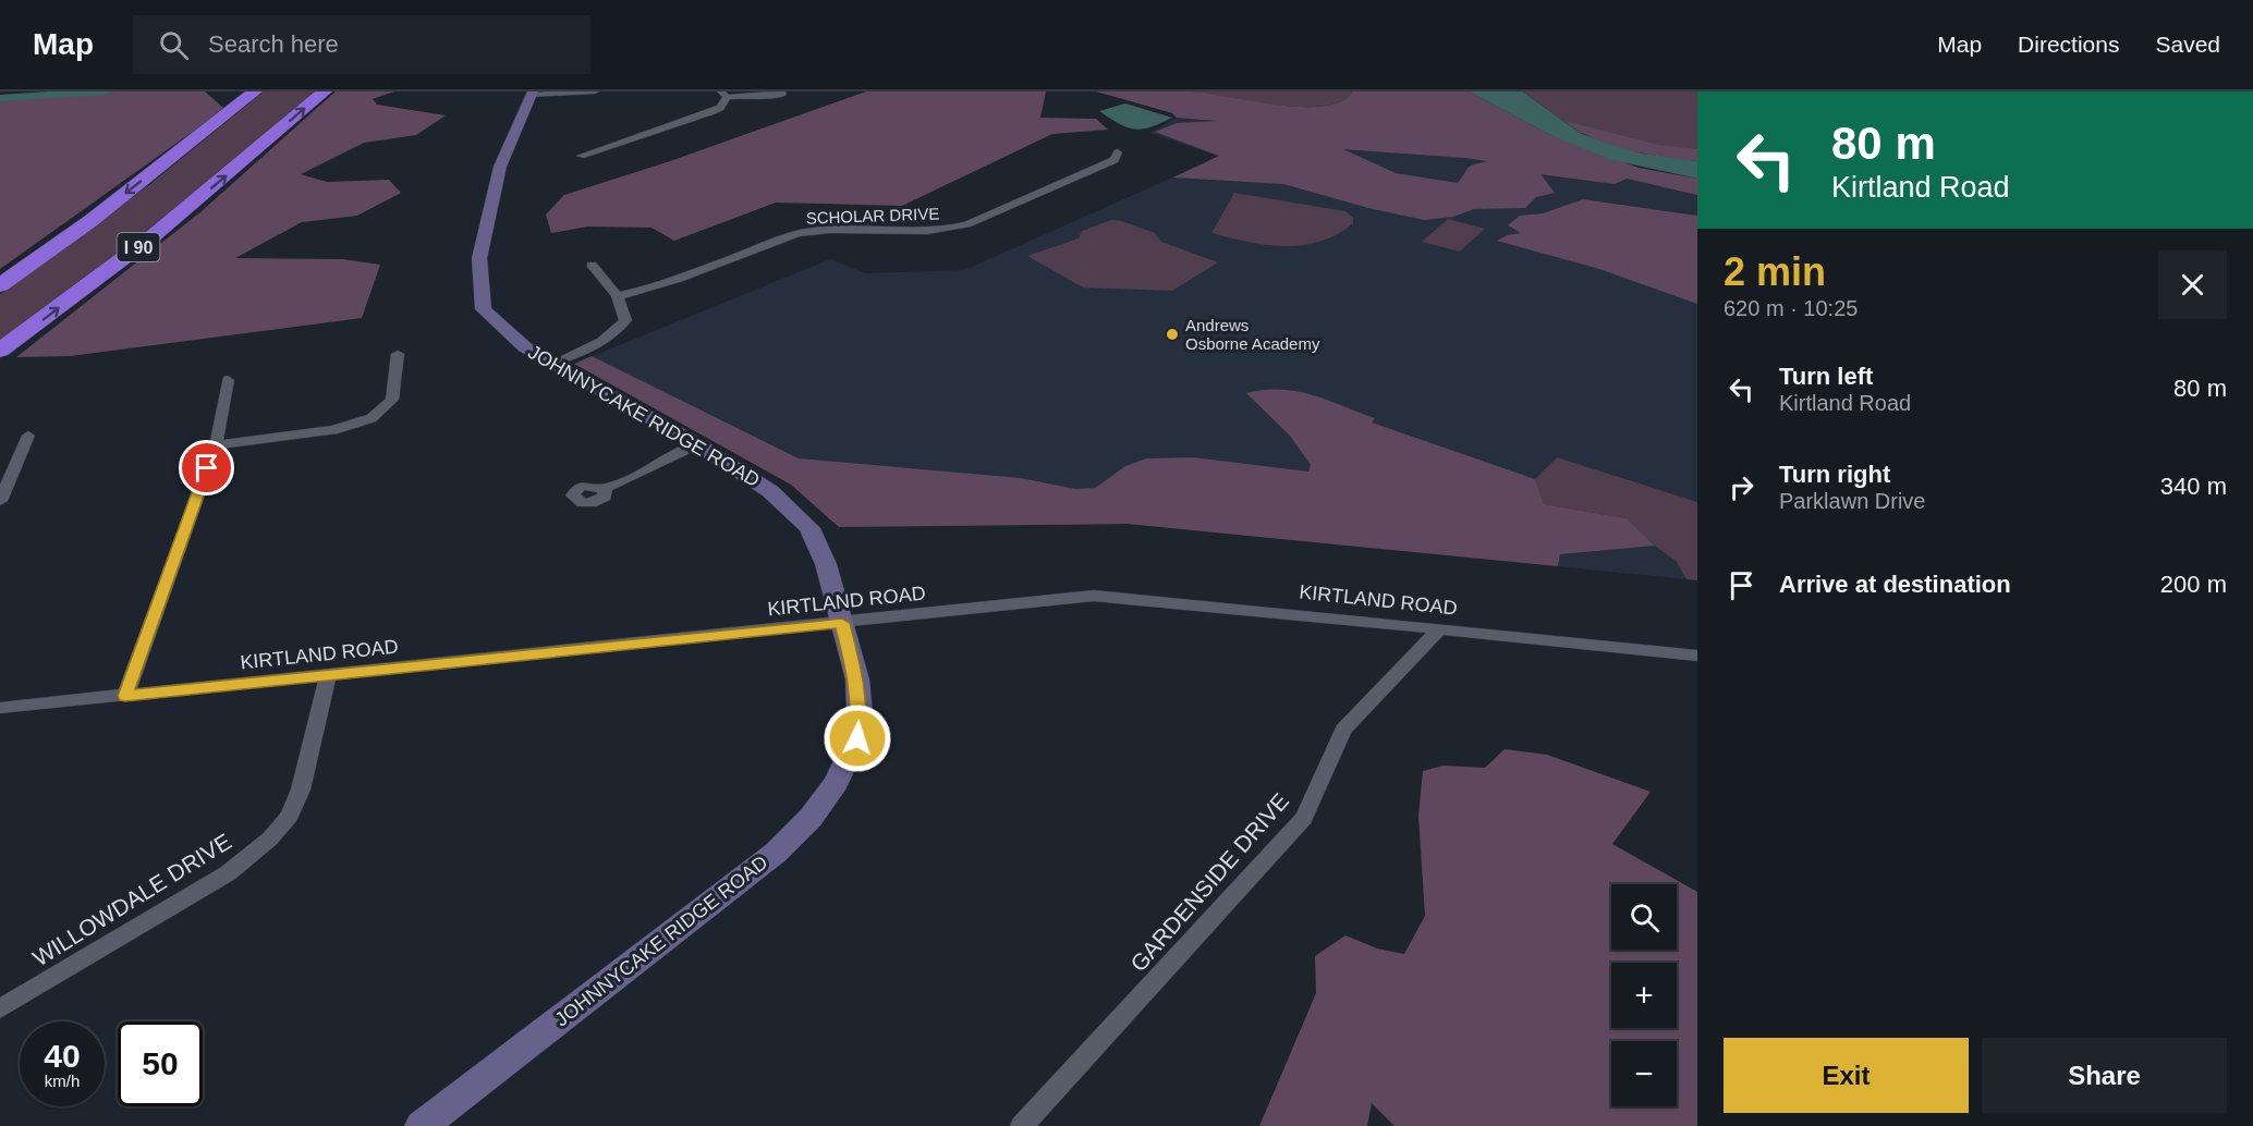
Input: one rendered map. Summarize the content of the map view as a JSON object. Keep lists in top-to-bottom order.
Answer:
{
  "streets": {
    "highway": ["I 90"],
    "main road": ["JOHNNYCAKE RIDGE ROAD"],
    "street": [
      "SCHOLAR DRIVE",
      "KIRTLAND ROAD",
      "GARDENSIDE DRIVE",
      "WILLOWDALE DRIVE"
    ]
  },
  "crossings": [
    ["JOHNNYCAKE RIDGE ROAD", "KIRTLAND ROAD"],
    ["KIRTLAND ROAD", "GARDENSIDE DRIVE"],
    ["KIRTLAND ROAD", "WILLOWDALE DRIVE"]
  ],
  "places": ["Andrews Osborne Academy"],
  "page": {
    "header": "Map",
    "search": "Search here",
    "nav": ["Map", "Directions", "Saved"],
    "turn": ["80 m", "Kirtland Road"],
    "heading": ["2 min", "620 m · 10:25"],
    "list": [
      {
        "name": "Turn left",
        "note": "Kirtland Road",
        "value": "80 m"
      },
      {
        "name": "Turn right",
        "note": "Parklawn Drive",
        "value": "340 m"
      },
      {
        "name": "Arrive at destination",
        "value": "200 m"
      }
    ],
    "map_buttons": ["+", "−"],
    "speed": "40 km/h",
    "limit": "50",
    "buttons": ["Exit", "Share"]
  }
}
